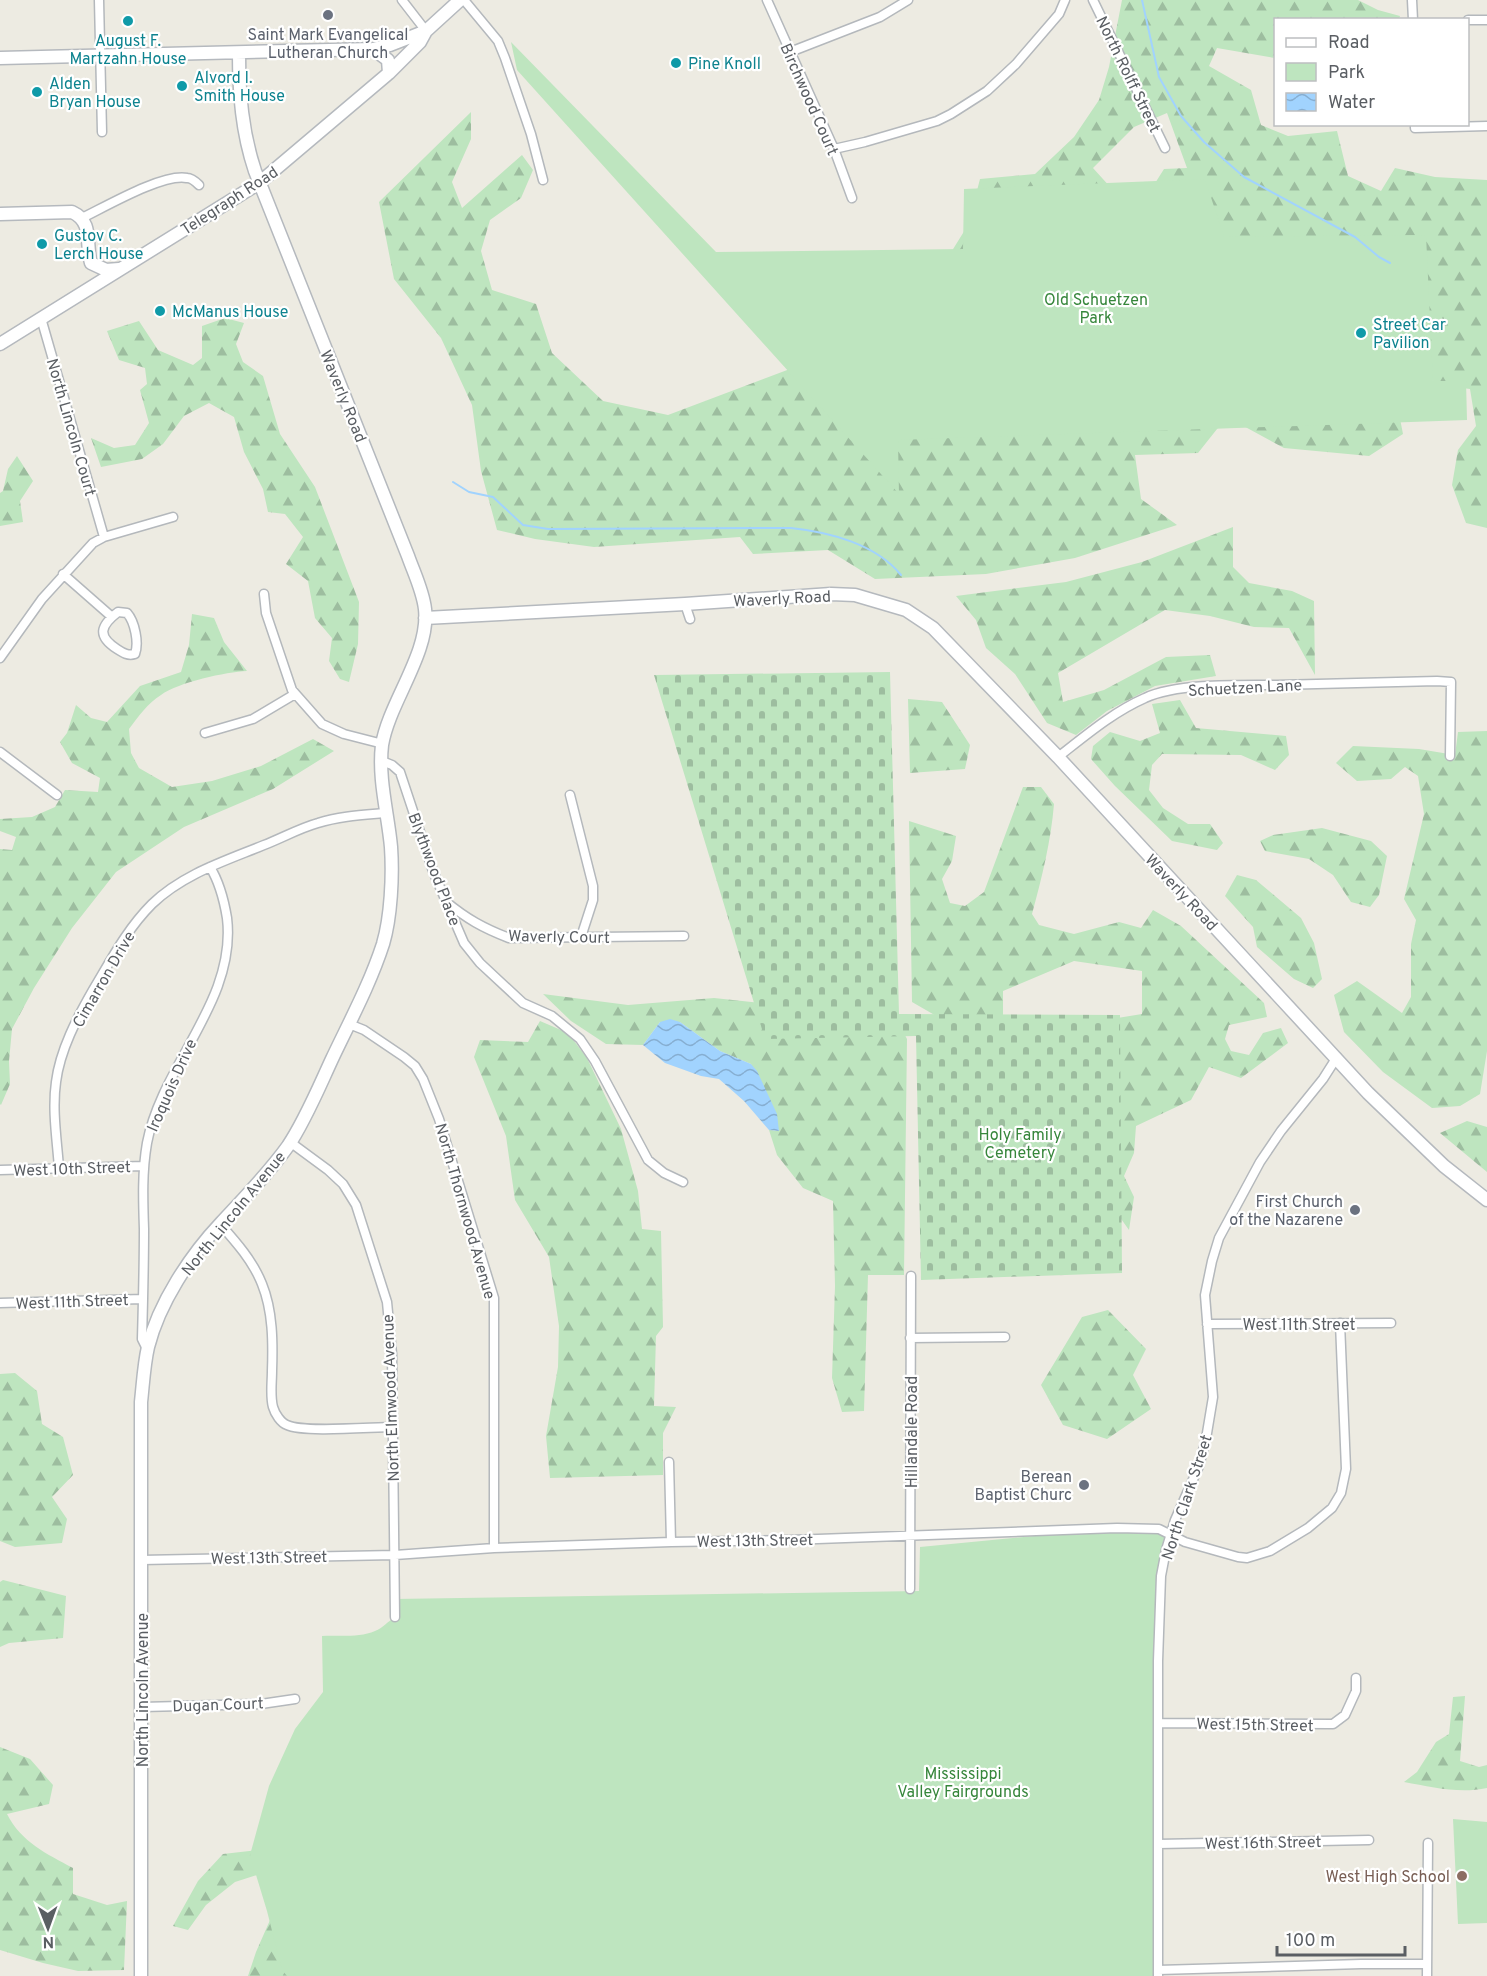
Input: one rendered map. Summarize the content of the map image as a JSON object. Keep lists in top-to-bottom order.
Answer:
{
  "streets": {
    "street": [
      "North Rolff Street",
      "Birchwood Court",
      "Telegraph Road",
      "Waverly Road",
      "North Lincoln Court",
      "Schuetzen Lane",
      "Blythwood Place",
      "Waverly Court",
      "Cimarron Drive",
      "Iroquois Drive",
      "West 10th Street",
      "North Thornwood Avenue",
      "North Lincoln Avenue",
      "West 11th Street",
      "North Elmwood Avenue",
      "Hillandale Road",
      "North Clark Street",
      "West 13th Street",
      "Dugan Court",
      "West 15th Street",
      "West 16th Street"
    ]
  },
  "crossings": [
    ["Telegraph Road", "Waverly Road"],
    ["Telegraph Road", "North Lincoln Court"],
    ["Waverly Road", "Schuetzen Lane"],
    ["Waverly Road", "North Lincoln Avenue"],
    ["Waverly Road", "North Clark Street"],
    ["Blythwood Place", "Waverly Court"],
    ["Blythwood Place", "North Lincoln Avenue"],
    ["Cimarron Drive", "Iroquois Drive"],
    ["Cimarron Drive", "West 10th Street"],
    ["Cimarron Drive", "North Lincoln Avenue"],
    ["Iroquois Drive", "West 10th Street"],
    ["Iroquois Drive", "North Lincoln Avenue"],
    ["Iroquois Drive", "West 11th Street"],
    ["North Thornwood Avenue", "North Lincoln Avenue"],
    ["North Thornwood Avenue", "West 13th Street"],
    ["North Lincoln Avenue", "North Elmwood Avenue"],
    ["North Lincoln Avenue", "West 13th Street"],
    ["North Lincoln Avenue", "Dugan Court"],
    ["West 11th Street", "North Clark Street"],
    ["West 11th Street", "West 13th Street"],
    ["North Elmwood Avenue", "West 13th Street"],
    ["Hillandale Road", "West 13th Street"],
    ["North Clark Street", "West 13th Street"],
    ["North Clark Street", "West 15th Street"],
    ["North Clark Street", "West 16th Street"]
  ],
  "parks": ["Old Schuetzen Park", "Holy Family Cemetery", "Mississippi Valley Fairgrounds"],
  "places": [
    "Saint Mark Evangelical Lutheran Church",
    "August F. Martzahn House",
    "Pine Knoll",
    "Alvord I. Smith House",
    "Alden Bryan House",
    "Gustov C. Lerch House",
    "McManus House",
    "Street Car Pavilion",
    "First Church of the Nazarene",
    "Berean Baptist Churc",
    "West High School"
  ],
  "legend": ["Road", "Park", "Water"],
  "scale_bar": "100 m",
  "north": "bottom"
}
